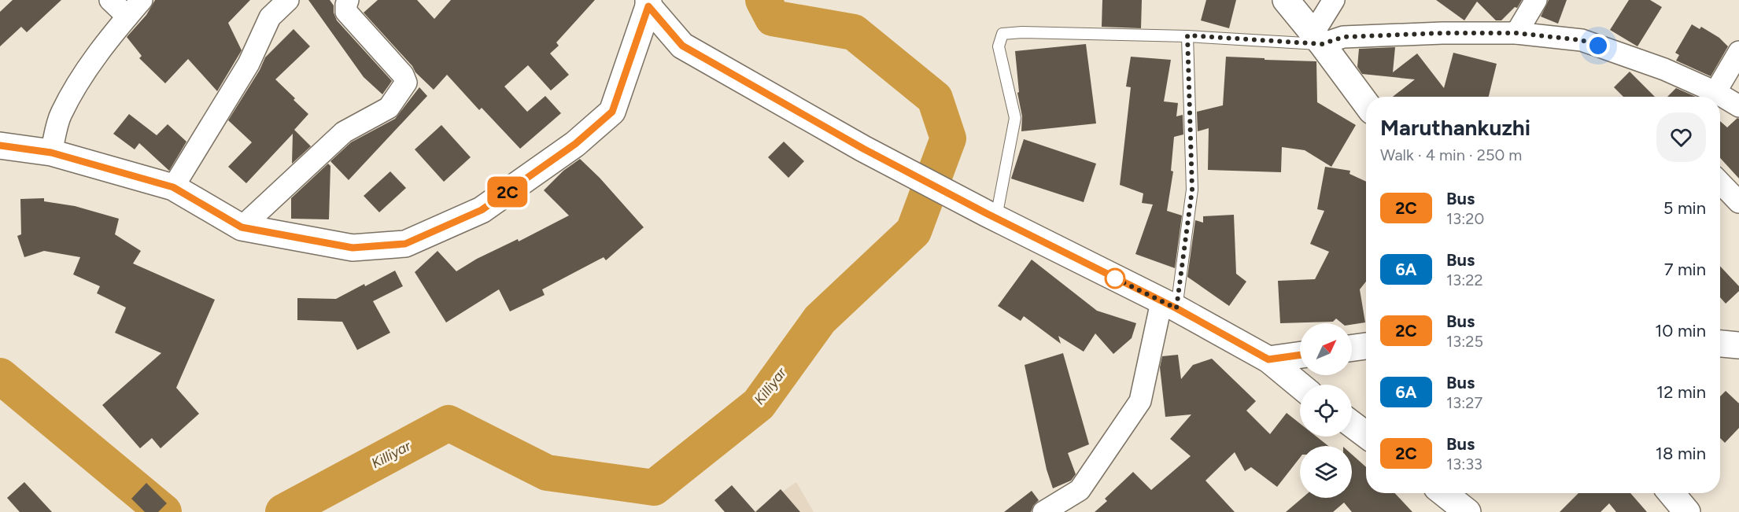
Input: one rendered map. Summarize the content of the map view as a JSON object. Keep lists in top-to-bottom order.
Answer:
{
  "water": ["Killiyar"],
  "lines": ["bus line 2C"],
  "north": "top right",
  "page": {
    "on_map": "2C",
    "heading": ["Maruthankuzhi", "Walk · 4 min · 250 m"],
    "list": [
      {
        "mark": "2C",
        "name": "Bus",
        "note": "13:20",
        "value": "5 min"
      },
      {
        "mark": "6A",
        "name": "Bus",
        "note": "13:22",
        "value": "7 min"
      },
      {
        "mark": "2C",
        "name": "Bus",
        "note": "13:25",
        "value": "10 min"
      },
      {
        "mark": "6A",
        "name": "Bus",
        "note": "13:27",
        "value": "12 min"
      },
      {
        "mark": "2C",
        "name": "Bus",
        "note": "13:33",
        "value": "18 min"
      }
    ]
  }
}
